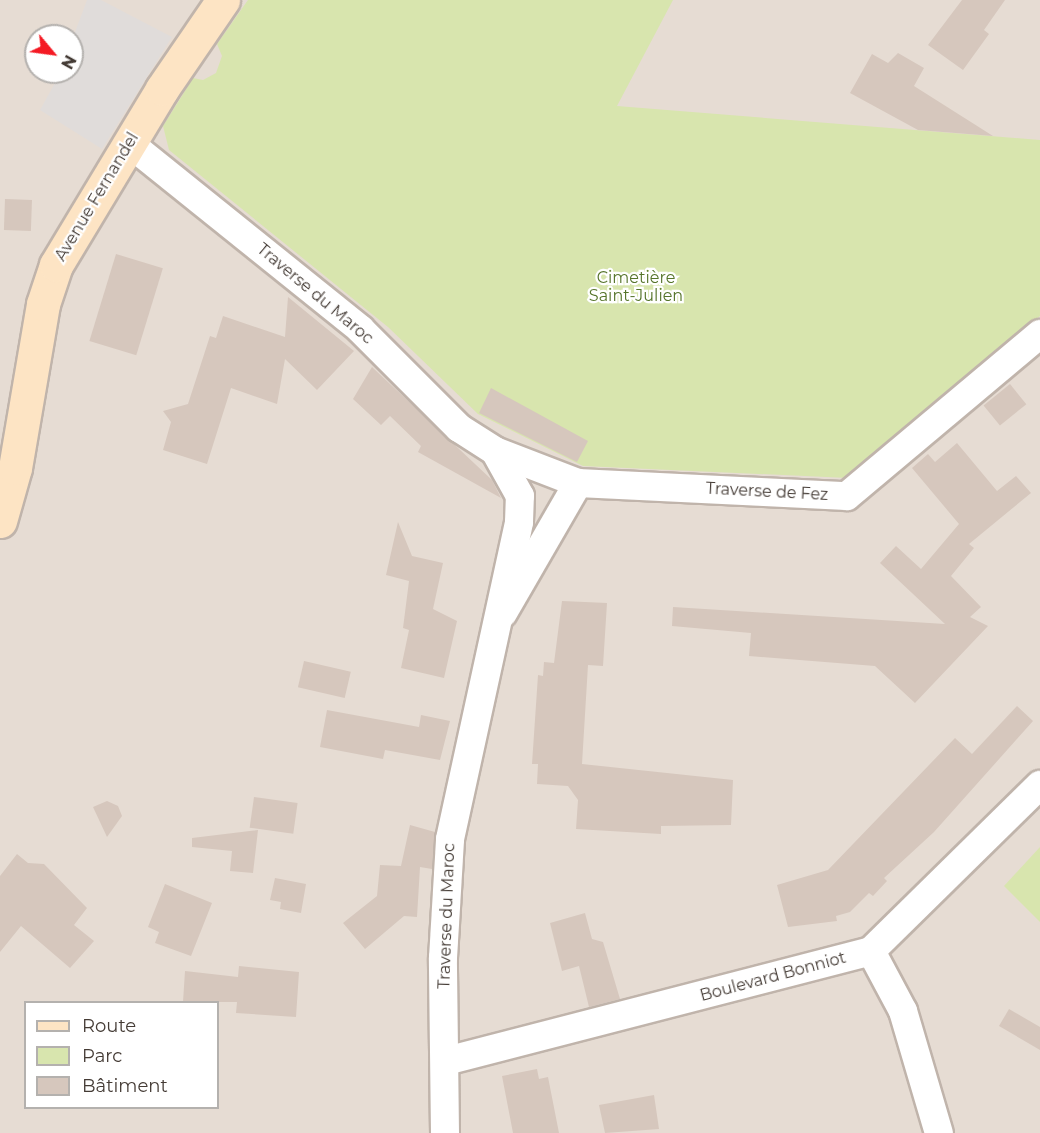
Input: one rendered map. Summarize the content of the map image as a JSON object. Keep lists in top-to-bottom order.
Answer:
{
  "streets": {
    "main road": ["Avenue Fernandel"],
    "street": ["Traverse du Maroc", "Traverse de Fez", "Boulevard Bonniot"]
  },
  "crossings": [
    ["Avenue Fernandel", "Traverse du Maroc"],
    ["Traverse du Maroc", "Traverse de Fez"],
    ["Traverse du Maroc", "Boulevard Bonniot"]
  ],
  "parks": ["Cimetière Saint-Julien"],
  "legend": ["Route", "Parc", "Bâtiment"],
  "north": "bottom right"
}
